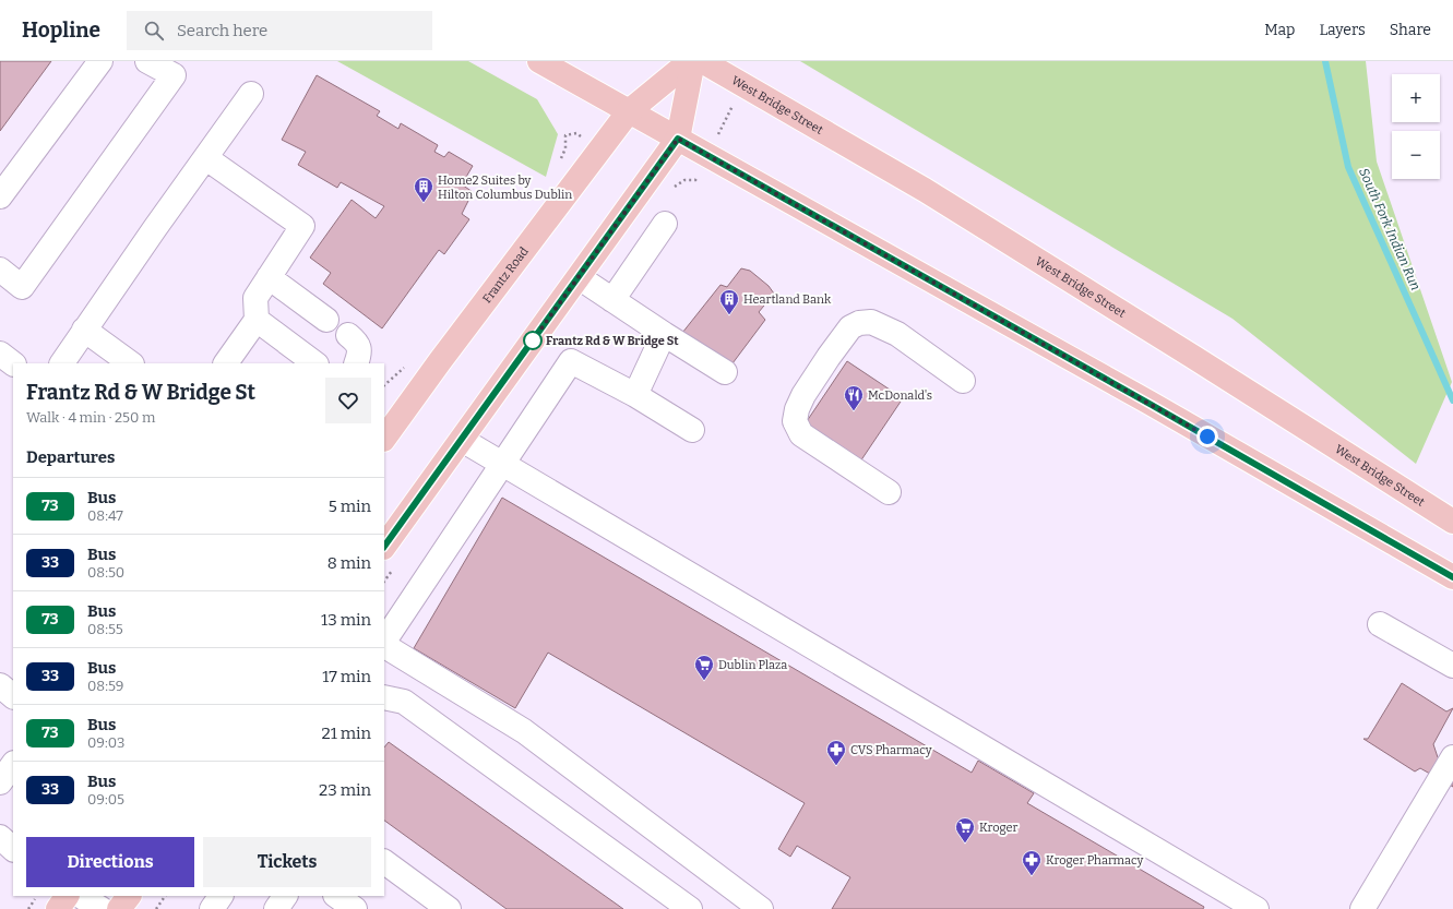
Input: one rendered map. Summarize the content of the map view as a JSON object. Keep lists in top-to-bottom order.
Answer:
{
  "streets": {
    "main road": ["West Bridge Street", "Frantz Road"]
  },
  "water": ["South Fork Indian Run"],
  "places": {
    "building": ["Home2 Suites by Hilton Columbus Dublin", "Heartland Bank"],
    "other": ["Frantz Rd & W Bridge St"],
    "restaurant": ["McDonald's"],
    "supermarket": ["Dublin Plaza", "Kroger"],
    "pharmacy": ["CVS Pharmacy", "Kroger Pharmacy"]
  },
  "lines": ["bus line 73"],
  "page": {
    "header": "Hopline",
    "search": "Search here",
    "nav": ["Map", "Layers", "Share"],
    "map_buttons": ["+", "−"],
    "heading": [
      ["Frantz Rd & W Bridge St", "Walk · 4 min · 250 m"],
      "Departures"
    ],
    "list": [
      {
        "mark": "73",
        "name": "Bus",
        "note": "08:47",
        "value": "5 min"
      },
      {
        "mark": "33",
        "name": "Bus",
        "note": "08:50",
        "value": "8 min"
      },
      {
        "mark": "73",
        "name": "Bus",
        "note": "08:55",
        "value": "13 min"
      },
      {
        "mark": "33",
        "name": "Bus",
        "note": "08:59",
        "value": "17 min"
      },
      {
        "mark": "73",
        "name": "Bus",
        "note": "09:03",
        "value": "21 min"
      },
      {
        "mark": "33",
        "name": "Bus",
        "note": "09:05",
        "value": "23 min"
      }
    ],
    "buttons": ["Directions", "Tickets"]
  }
}
